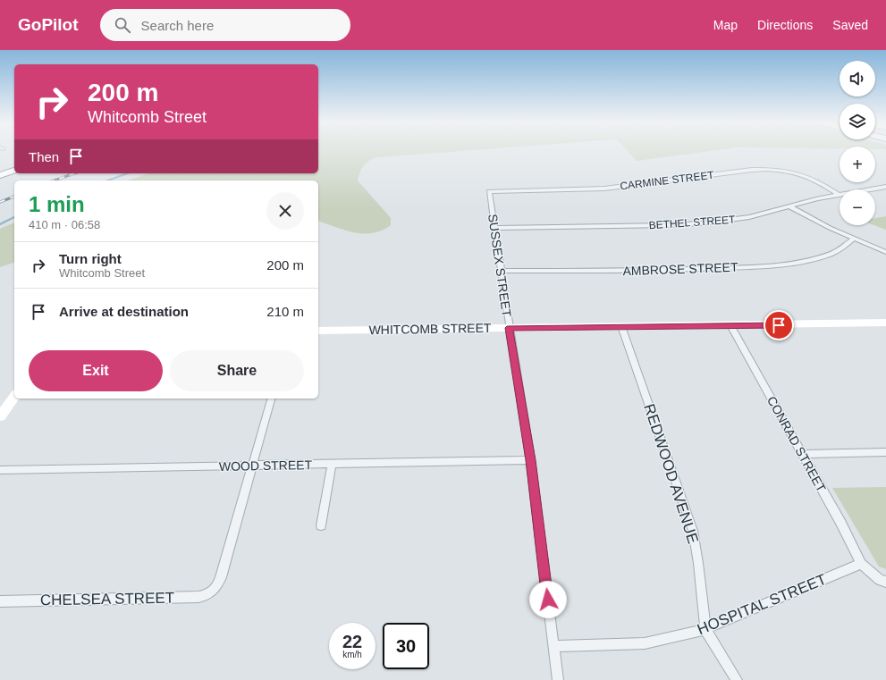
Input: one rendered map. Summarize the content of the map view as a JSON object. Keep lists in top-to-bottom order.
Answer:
{
  "streets": {
    "street": [
      "CARMINE STREET",
      "BETHEL STREET",
      "SUSSEX STREET",
      "AMBROSE STREET",
      "WHITCOMB STREET",
      "CONRAD STREET",
      "WOOD STREET",
      "REDWOOD AVENUE",
      "CHELSEA STREET",
      "HOSPITAL STREET"
    ]
  },
  "crossings": [
    ["CARMINE STREET", "BETHEL STREET"],
    ["CARMINE STREET", "SUSSEX STREET"],
    ["BETHEL STREET", "SUSSEX STREET"],
    ["SUSSEX STREET", "AMBROSE STREET"],
    ["SUSSEX STREET", "WHITCOMB STREET"],
    ["SUSSEX STREET", "WOOD STREET"],
    ["SUSSEX STREET", "HOSPITAL STREET"],
    ["WHITCOMB STREET", "CONRAD STREET"],
    ["WHITCOMB STREET", "REDWOOD AVENUE"],
    ["CONRAD STREET", "HOSPITAL STREET"],
    ["WOOD STREET", "CHELSEA STREET"],
    ["REDWOOD AVENUE", "HOSPITAL STREET"]
  ],
  "page": {
    "header": "GoPilot",
    "search": "Search here",
    "nav": ["Map", "Directions", "Saved"],
    "map_buttons": ["+", "−"],
    "turn": ["200 m", "Whitcomb Street"],
    "then": "Then",
    "heading": ["1 min", "410 m · 06:58"],
    "list": [
      {
        "name": "Turn right",
        "note": "Whitcomb Street",
        "value": "200 m"
      },
      {
        "name": "Arrive at destination",
        "value": "210 m"
      }
    ],
    "buttons": ["Exit", "Share"],
    "speed": "22 km/h",
    "limit": "30"
  }
}
